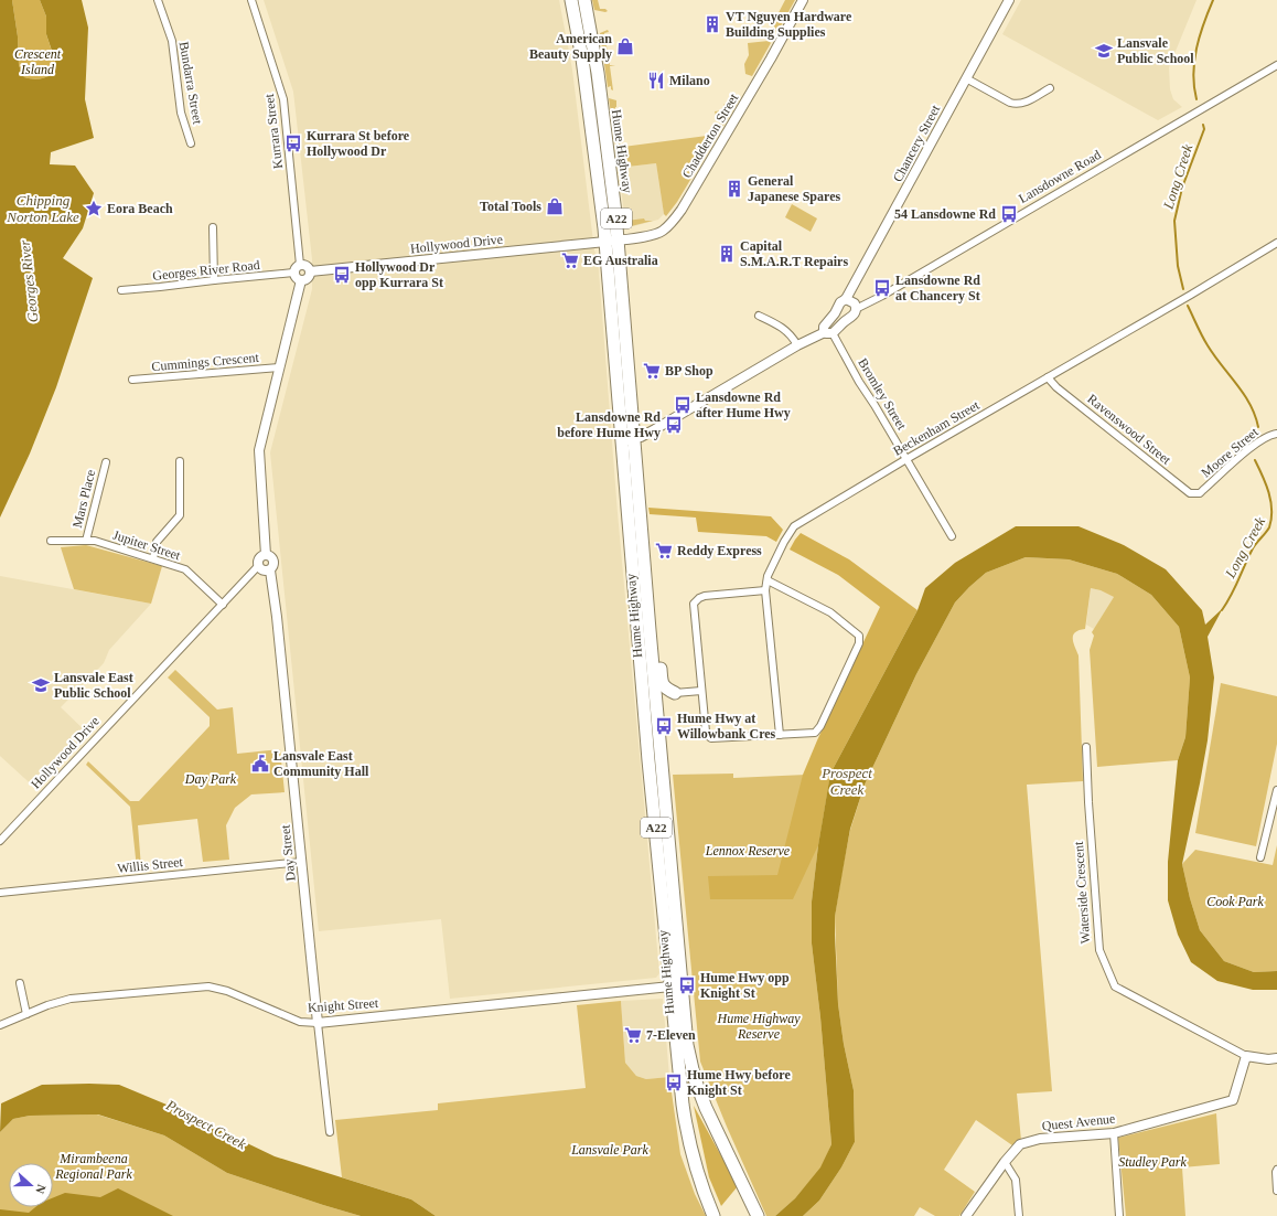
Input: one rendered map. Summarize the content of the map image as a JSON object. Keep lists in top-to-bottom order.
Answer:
{
  "streets": {
    "highway": ["Hume Highway", "A22"],
    "street": [
      "Bundarra Street",
      "Kurrara Street",
      "Chadderton Street",
      "Chancery Street",
      "Lansdowne Road",
      "Hollywood Drive",
      "Georges River Road",
      "Cummings Crescent",
      "Bromley Street",
      "Beckenham Street",
      "Ravenswood Street",
      "Moore Street",
      "Mars Place",
      "Jupiter Street",
      "Day Street",
      "Willis Street",
      "Waterside Crescent",
      "Knight Street",
      "Quest Avenue"
    ]
  },
  "crossings": [
    ["Kurrara Street", "Hollywood Drive"],
    ["Kurrara Street", "Georges River Road"],
    ["Chadderton Street", "Hume Highway"],
    ["Chadderton Street", "Hollywood Drive"],
    ["Chancery Street", "Bromley Street"],
    ["Hume Highway", "Hollywood Drive"],
    ["Hume Highway", "Knight Street"],
    ["Hollywood Drive", "Georges River Road"],
    ["Hollywood Drive", "Jupiter Street"],
    ["Hollywood Drive", "Day Street"],
    ["Bromley Street", "Beckenham Street"],
    ["Beckenham Street", "Ravenswood Street"],
    ["Ravenswood Street", "Moore Street"],
    ["Mars Place", "Jupiter Street"],
    ["Day Street", "Willis Street"],
    ["Day Street", "Knight Street"],
    ["Waterside Crescent", "Quest Avenue"]
  ],
  "water": [
    "Long Creek",
    "Chipping Norton Lake",
    "Georges River",
    "Prospect Creek"
  ],
  "parks": [
    "Crescent Island",
    "Day Park",
    "Lennox Reserve",
    "Cook Park",
    "Hume Highway Reserve",
    "Lansvale Park",
    "Mirambeena Regional Park",
    "Studley Park"
  ],
  "places": {
    "building": ["VT Nguyen Hardware Building Supplies", "General Japanese Spares", "Capital S.M.A.R.T Repairs"],
    "shop": ["American Beauty Supply", "Total Tools"],
    "school or university": ["Lansvale Public School", "Lansvale East Public School"],
    "restaurant": ["Milano"],
    "bus stop": [
      "Kurrara St before Hollywood Dr",
      "54 Lansdowne Rd",
      "Hollywood Dr opp Kurrara St",
      "Lansdowne Rd at Chancery St",
      "Lansdowne Rd after Hume Hwy",
      "Lansdowne Rd before Hume Hwy",
      "Hume Hwy at Willowbank Cres",
      "Hume Hwy opp Knight St",
      "Hume Hwy before Knight St"
    ],
    "place": ["Eora Beach"],
    "supermarket": [
      "EG Australia",
      "BP Shop",
      "Reddy Express",
      "7-Eleven"
    ],
    "public building": ["Lansvale East Community Hall"]
  },
  "north": "right"
}
